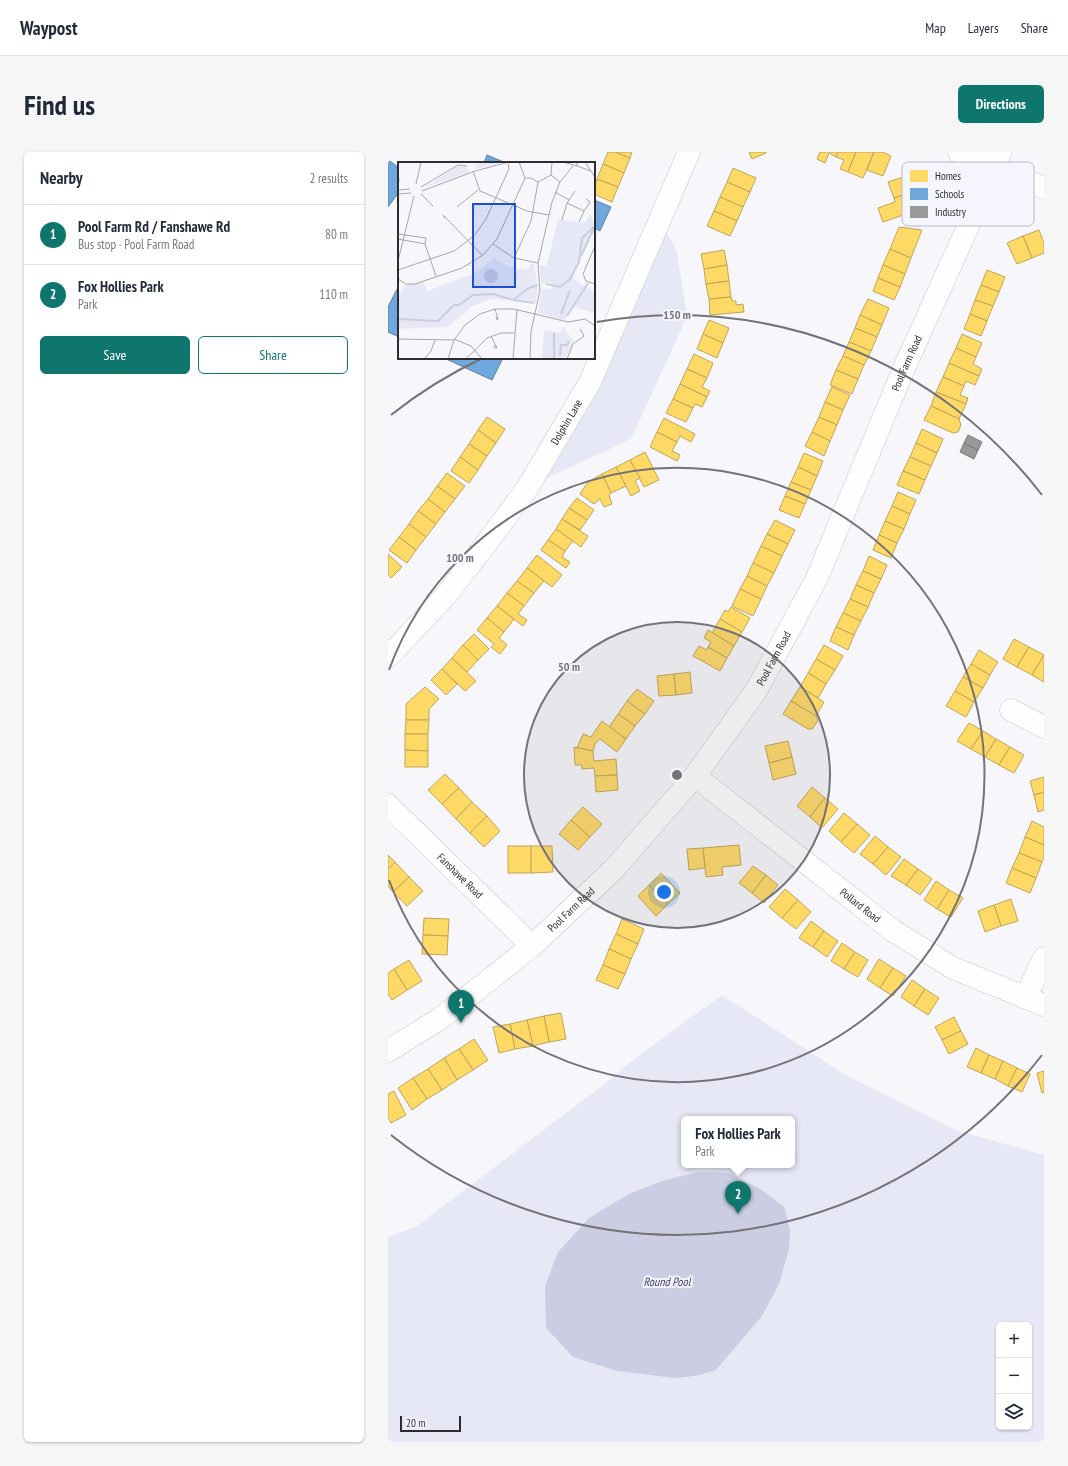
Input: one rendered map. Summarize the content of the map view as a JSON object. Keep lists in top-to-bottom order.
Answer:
{
  "streets": {
    "street": [
      "Pool Farm Road",
      "Dolphin Lane",
      "Fanshawe Road",
      "Pollard Road"
    ]
  },
  "crossings": [
    ["Pool Farm Road", "Fanshawe Road"],
    ["Pool Farm Road", "Pollard Road"]
  ],
  "water": ["Round Pool"],
  "legend": ["Homes", "Schools", "Industry"],
  "scale_bar": "20 m",
  "page": {
    "header": "Waypost",
    "nav": ["Map", "Layers", "Share"],
    "buttons": [
      "Directions",
      ["Save", "Share"]
    ],
    "title": "Find us",
    "heading": ["Nearby", "2 results"],
    "list": [
      {
        "mark": "1",
        "name": "Pool Farm Rd / Fanshawe Rd",
        "note": "Bus stop · Pool Farm Road",
        "value": "80 m"
      },
      {
        "mark": "2",
        "name": "Fox Hollies Park",
        "note": "Park",
        "value": "110 m"
      }
    ],
    "pins": ["1", "2"],
    "popup": ["Fox Hollies Park", "Park"],
    "map_buttons": ["+", "−"],
    "scale": "20 m"
  },
  "rings": ["150 m", "100 m", "50 m"]
}
